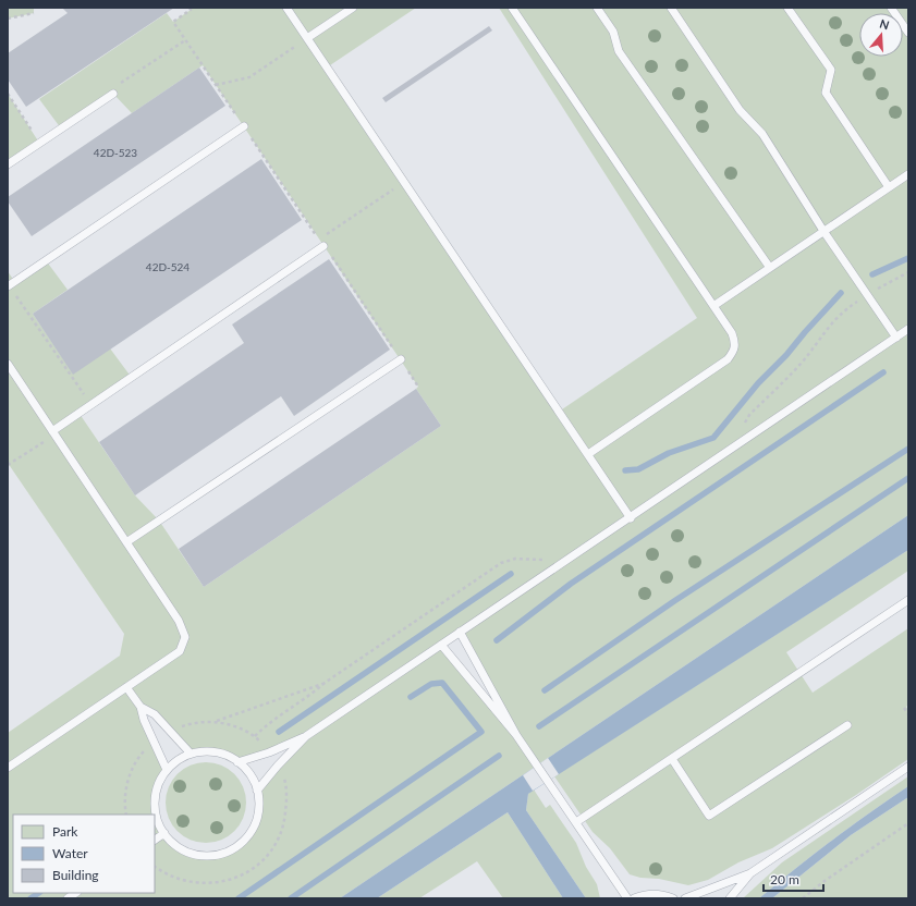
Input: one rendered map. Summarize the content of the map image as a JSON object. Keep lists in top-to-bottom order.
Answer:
{
  "house_numbers": ["42D-523", "42D-524"],
  "legend": ["Park", "Water", "Building"],
  "scale_bar": "20 m",
  "north": "top"
}
